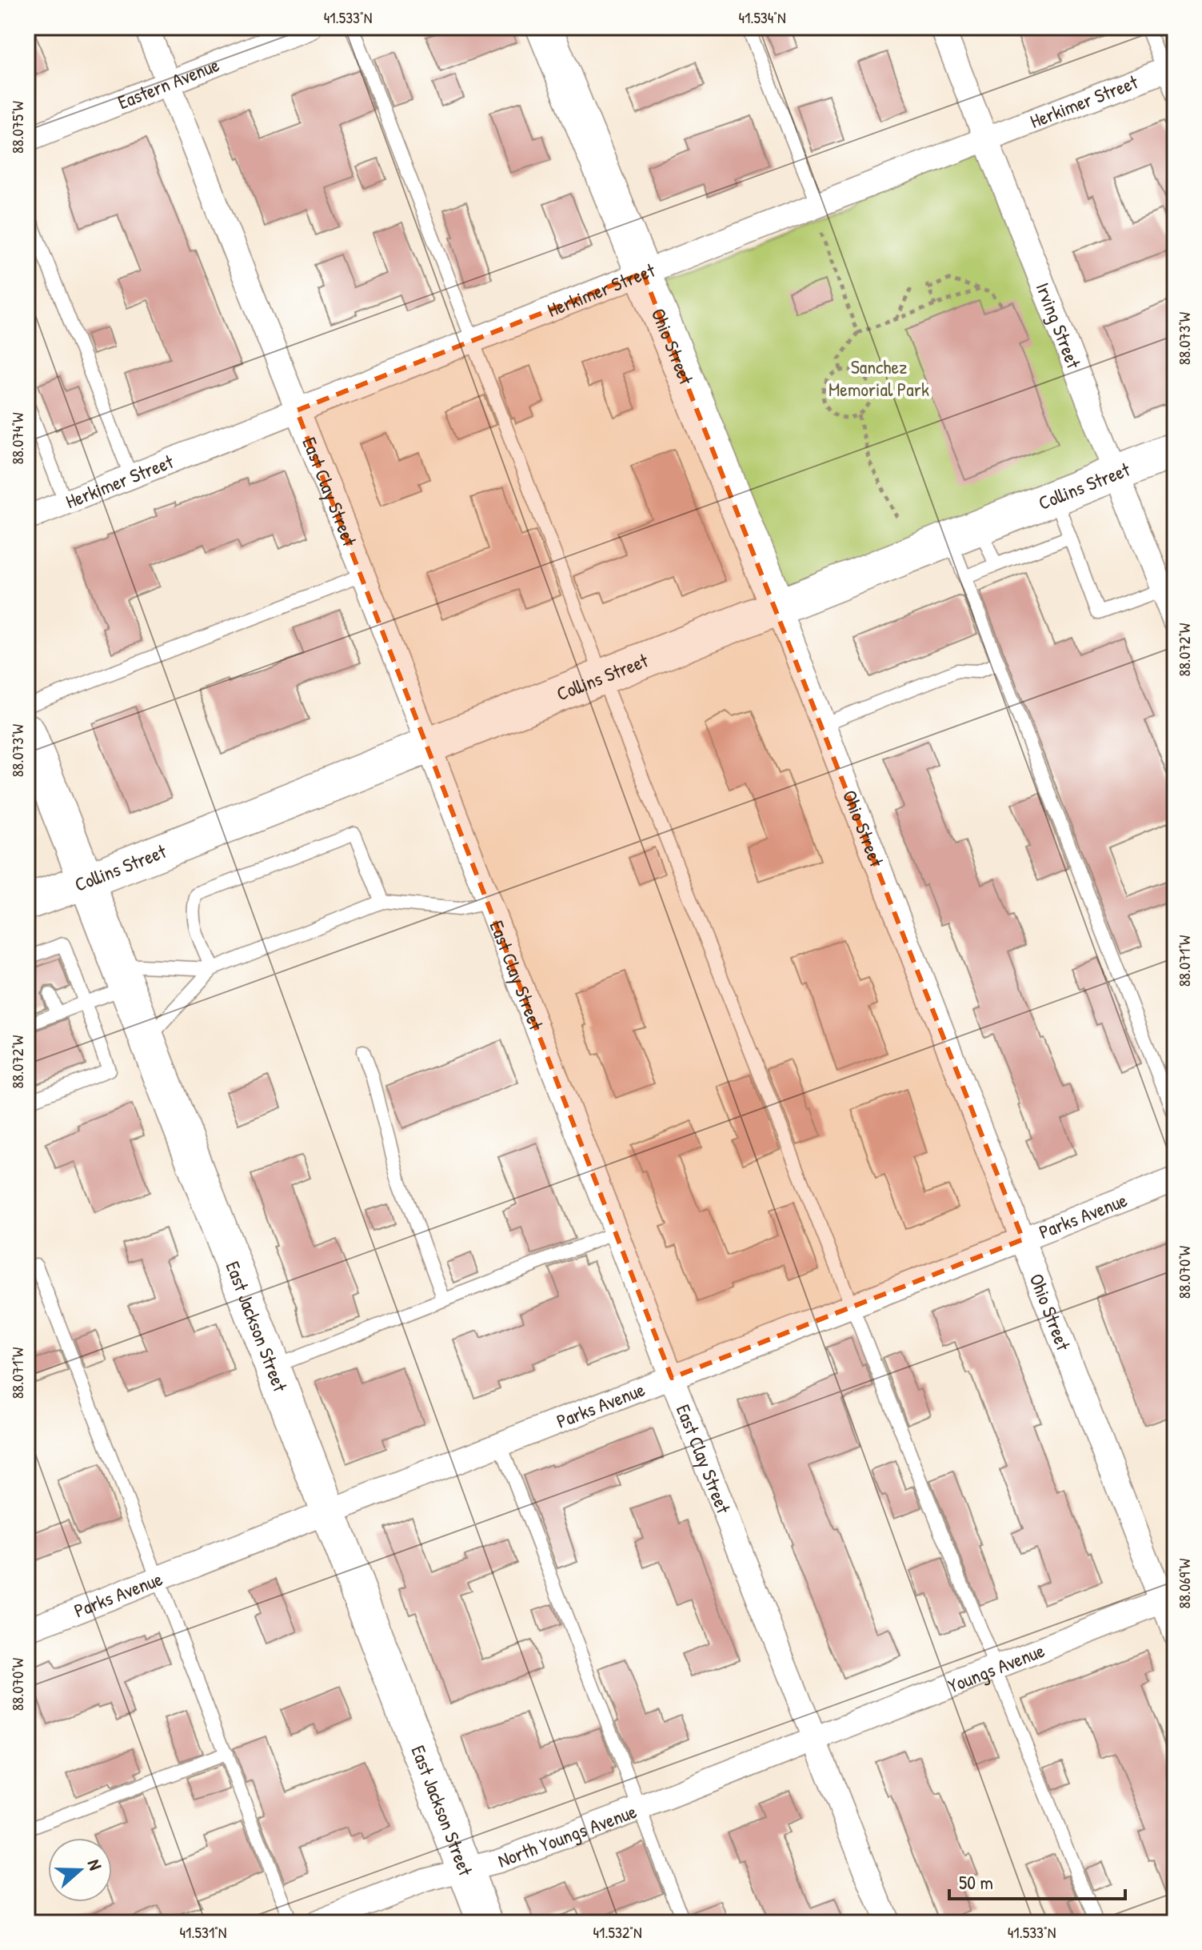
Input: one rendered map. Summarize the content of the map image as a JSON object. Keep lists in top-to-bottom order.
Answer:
{
  "streets": {
    "main road": ["Ohio Street", "Collins Street", "East Jackson Street"],
    "street": [
      "Eastern Avenue",
      "Herkimer Street",
      "Irving Street",
      "East Clay Street",
      "Parks Avenue",
      "Youngs Avenue",
      "North Youngs Avenue"
    ]
  },
  "crossings": [
    ["Eastern Avenue", "East Clay Street"],
    ["Herkimer Street", "Irving Street"],
    ["Herkimer Street", "Ohio Street"],
    ["Herkimer Street", "East Clay Street"],
    ["Irving Street", "Collins Street"],
    ["Ohio Street", "Collins Street"],
    ["Ohio Street", "Parks Avenue"],
    ["Ohio Street", "Youngs Avenue"],
    ["Collins Street", "East Clay Street"],
    ["Collins Street", "East Jackson Street"],
    ["East Clay Street", "Parks Avenue"],
    ["East Clay Street", "Youngs Avenue"],
    ["East Clay Street", "North Youngs Avenue"],
    ["Parks Avenue", "East Jackson Street"],
    ["East Jackson Street", "North Youngs Avenue"],
    ["Youngs Avenue", "North Youngs Avenue"]
  ],
  "parks": ["Sanchez Memorial Park"],
  "scale_bar": "50 m",
  "north": "right",
  "coordinates": [
    "41.533°N",
    "41.534°N",
    "88.075°W",
    "88.073°W",
    "88.074°W",
    "88.072°W",
    "88.071°W",
    "88.070°W",
    "88.069°W",
    "41.531°N",
    "41.532°N"
  ]
}
